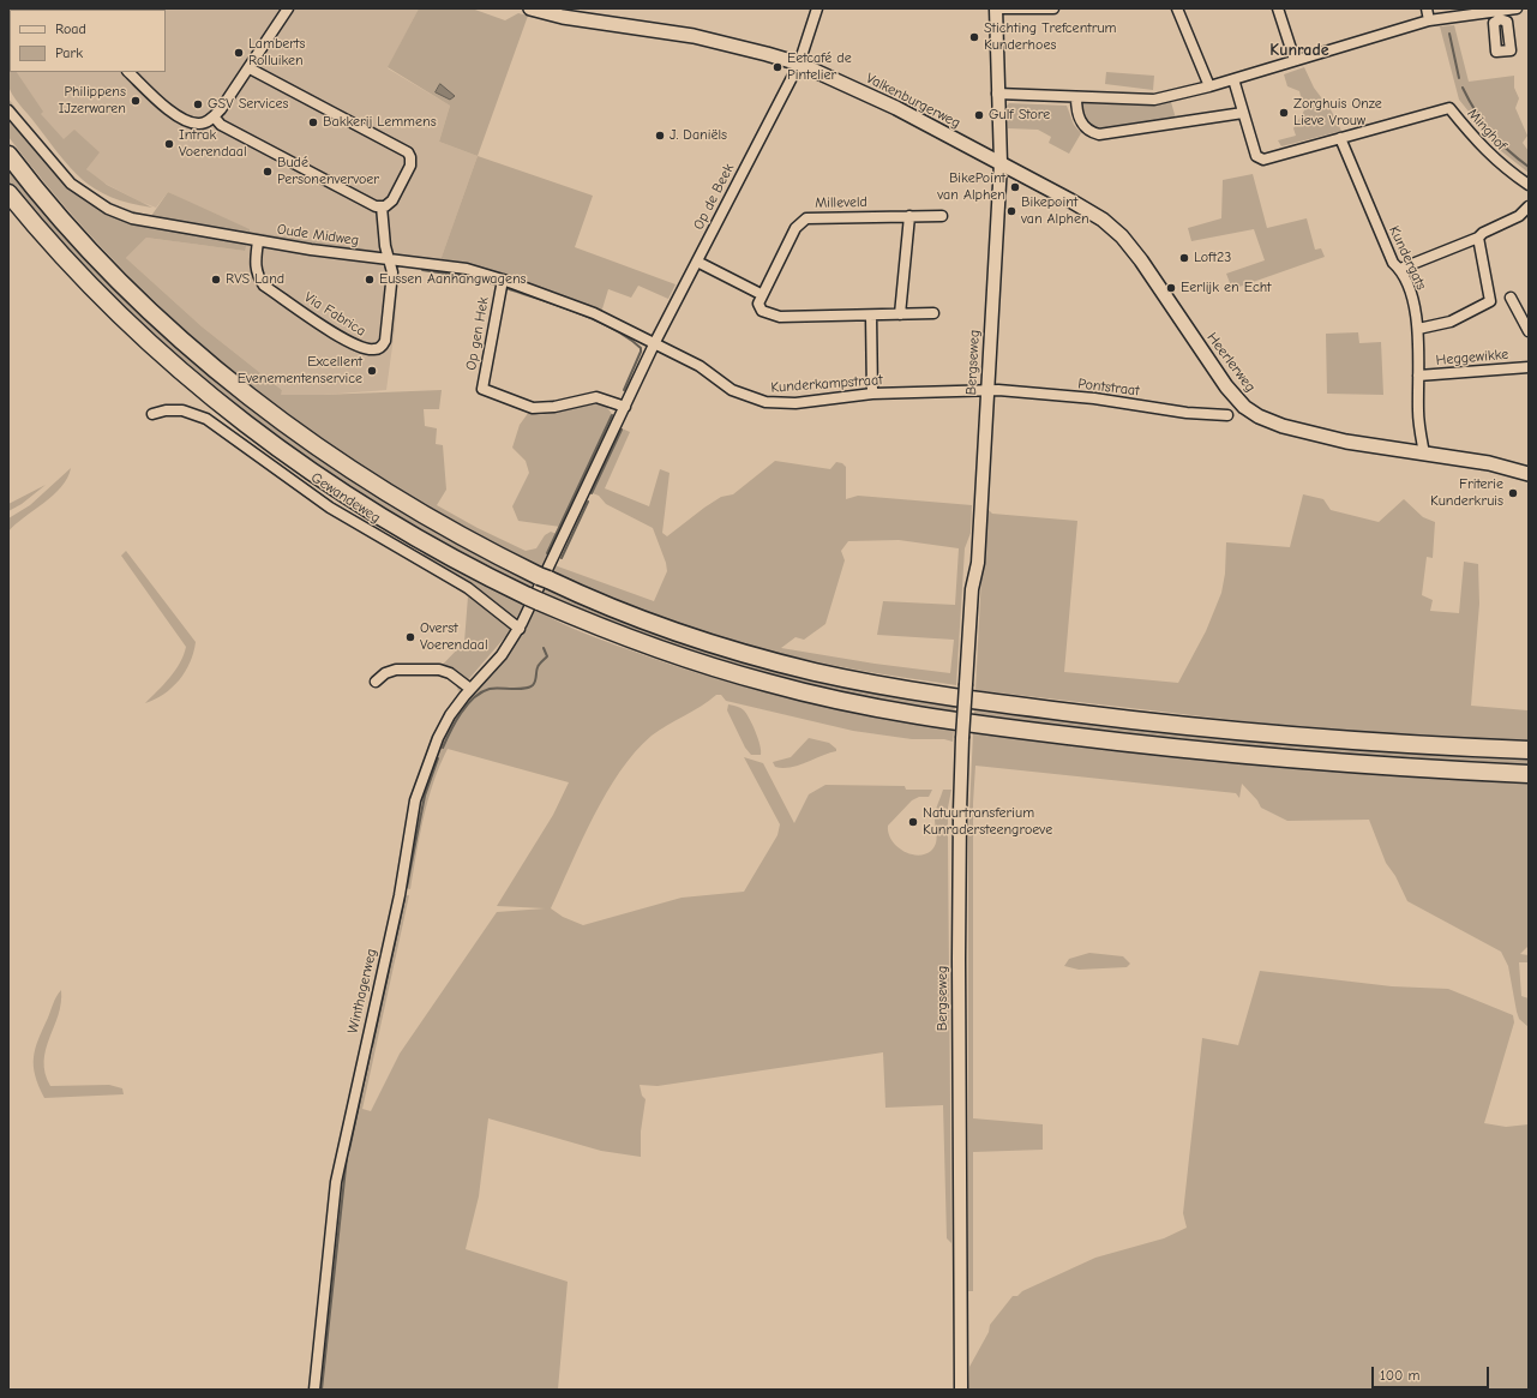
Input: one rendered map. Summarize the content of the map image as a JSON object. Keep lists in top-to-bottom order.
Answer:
{
  "streets": {
    "main road": ["Valkenburgerweg", "Heerlerweg"],
    "street": [
      "Minghof",
      "Op de Beek",
      "Milleveld",
      "Oude Midweg",
      "Kundergats",
      "Via Fabrica",
      "Op gen Hek",
      "Heggewikke",
      "Bergseweg",
      "Kunderkampstraat",
      "Pontstraat",
      "Gewandeweg",
      "Winthagerweg"
    ]
  },
  "crossings": [
    ["Valkenburgerweg", "Op de Beek"],
    ["Valkenburgerweg", "Bergseweg"],
    ["Valkenburgerweg", "Heerlerweg"],
    ["Minghof", "Kundergats"],
    ["Op de Beek", "Oude Midweg"],
    ["Op de Beek", "Kunderkampstraat"],
    ["Oude Midweg", "Via Fabrica"],
    ["Oude Midweg", "Op gen Hek"],
    ["Oude Midweg", "Kunderkampstraat"],
    ["Kundergats", "Heggewikke"],
    ["Kundergats", "Heerlerweg"],
    ["Bergseweg", "Heerlerweg"],
    ["Bergseweg", "Kunderkampstraat"],
    ["Bergseweg", "Pontstraat"],
    ["Kunderkampstraat", "Pontstraat"],
    ["Gewandeweg", "Winthagerweg"]
  ],
  "districts": ["Kunrade"],
  "places": [
    "Stichting Trefcentrum Kunderhoes",
    "Lamberts Rolluiken",
    "Eetcafé de Pintelier",
    "Philippens IJzerwaren",
    "GSV Services",
    "Zorghuis Onze Lieve Vrouw",
    "Gulf Store",
    "Bakkerij Lemmens",
    "J. Daniëls",
    "Intrak Voerendaal",
    "Budé Personenvervoer",
    "BikePoint van Alphen",
    "Bikepoint van Alphen",
    "Loft23",
    "RVS Land",
    "Eussen Aanhangwagens",
    "Eerlijk en Echt",
    "Excellent Evenementenservice",
    "Friterie Kunderkruis",
    "Overst Voerendaal",
    "Natuurtransferium Kunradersteengroeve"
  ],
  "legend": ["Road", "Park"],
  "scale_bar": "100 m"
}
